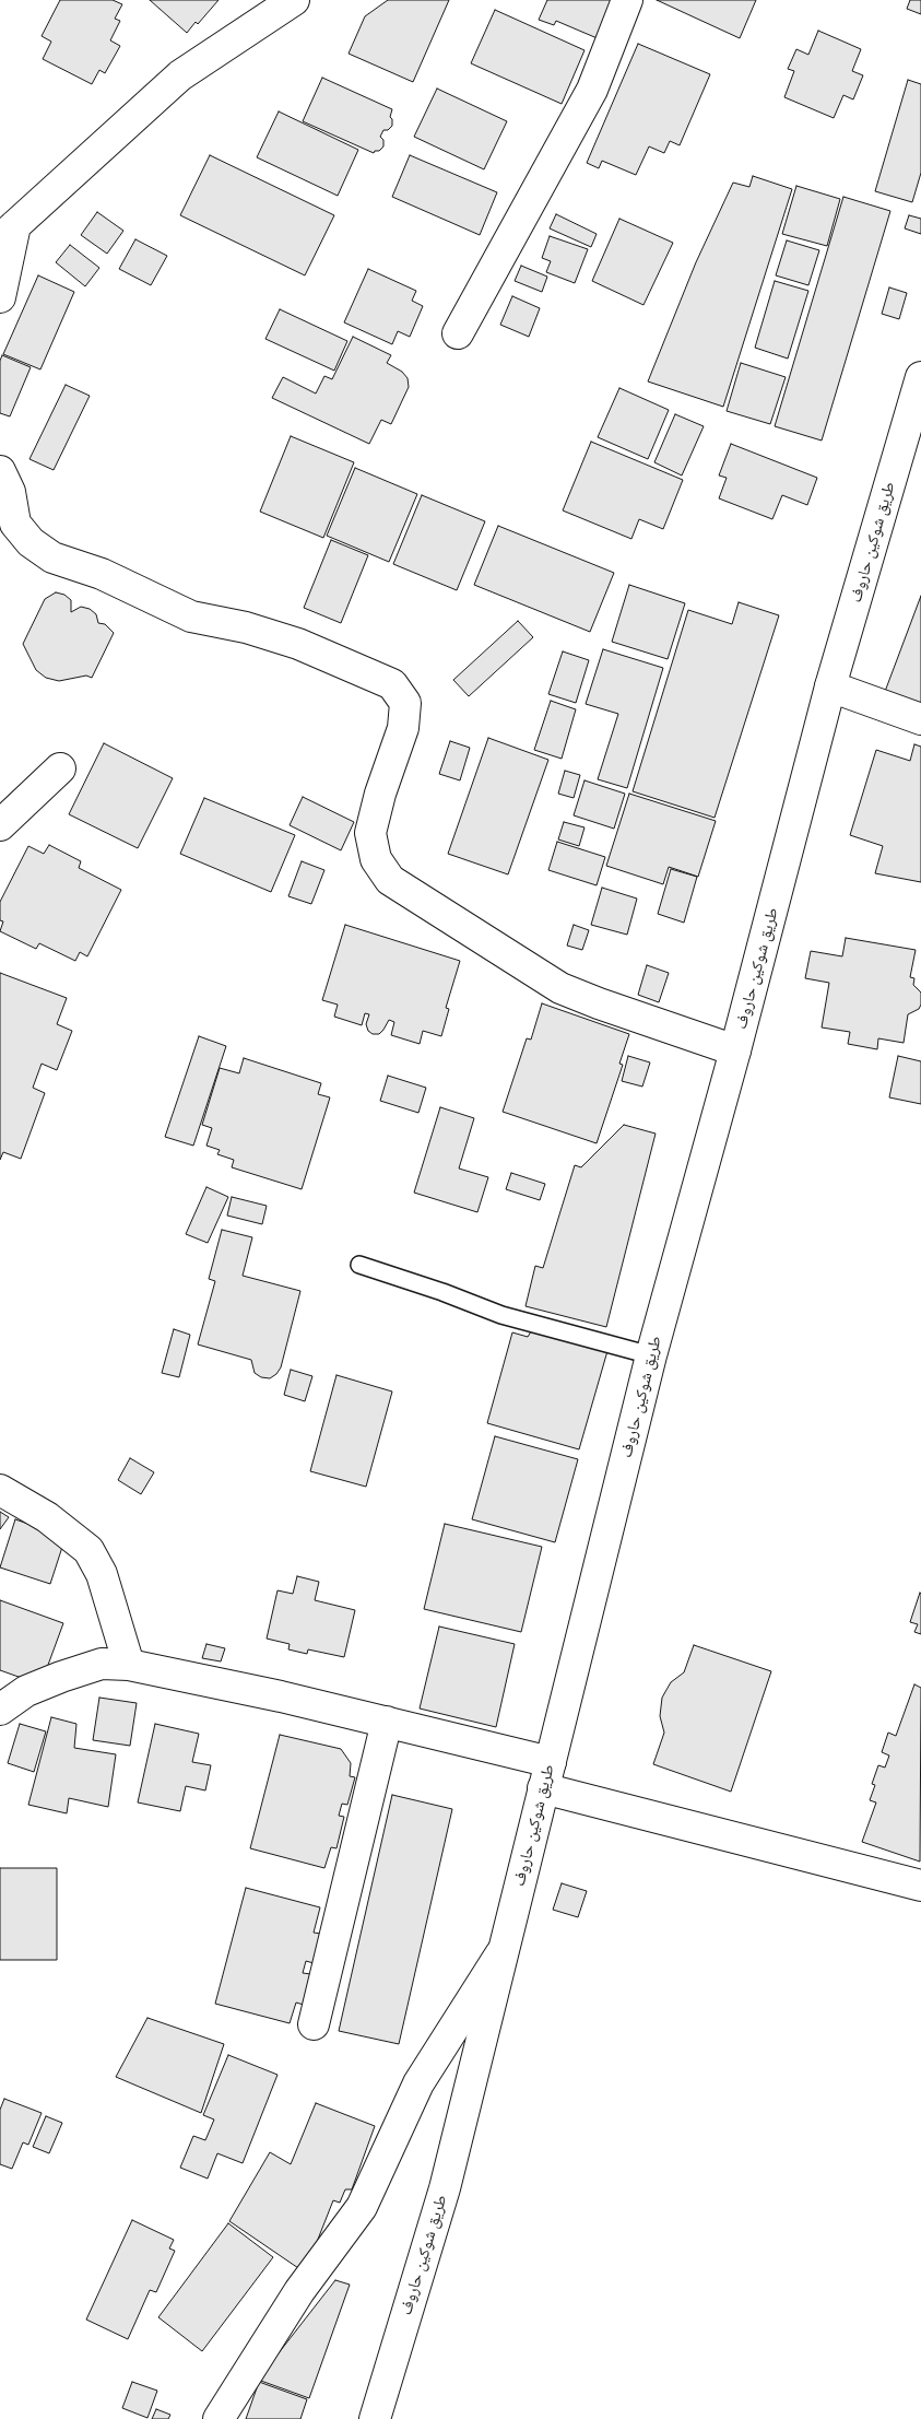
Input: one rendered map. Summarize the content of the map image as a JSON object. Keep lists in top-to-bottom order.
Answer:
{
  "streets": {
    "street": ["طريق شوكين حاروف"]
  }
}
